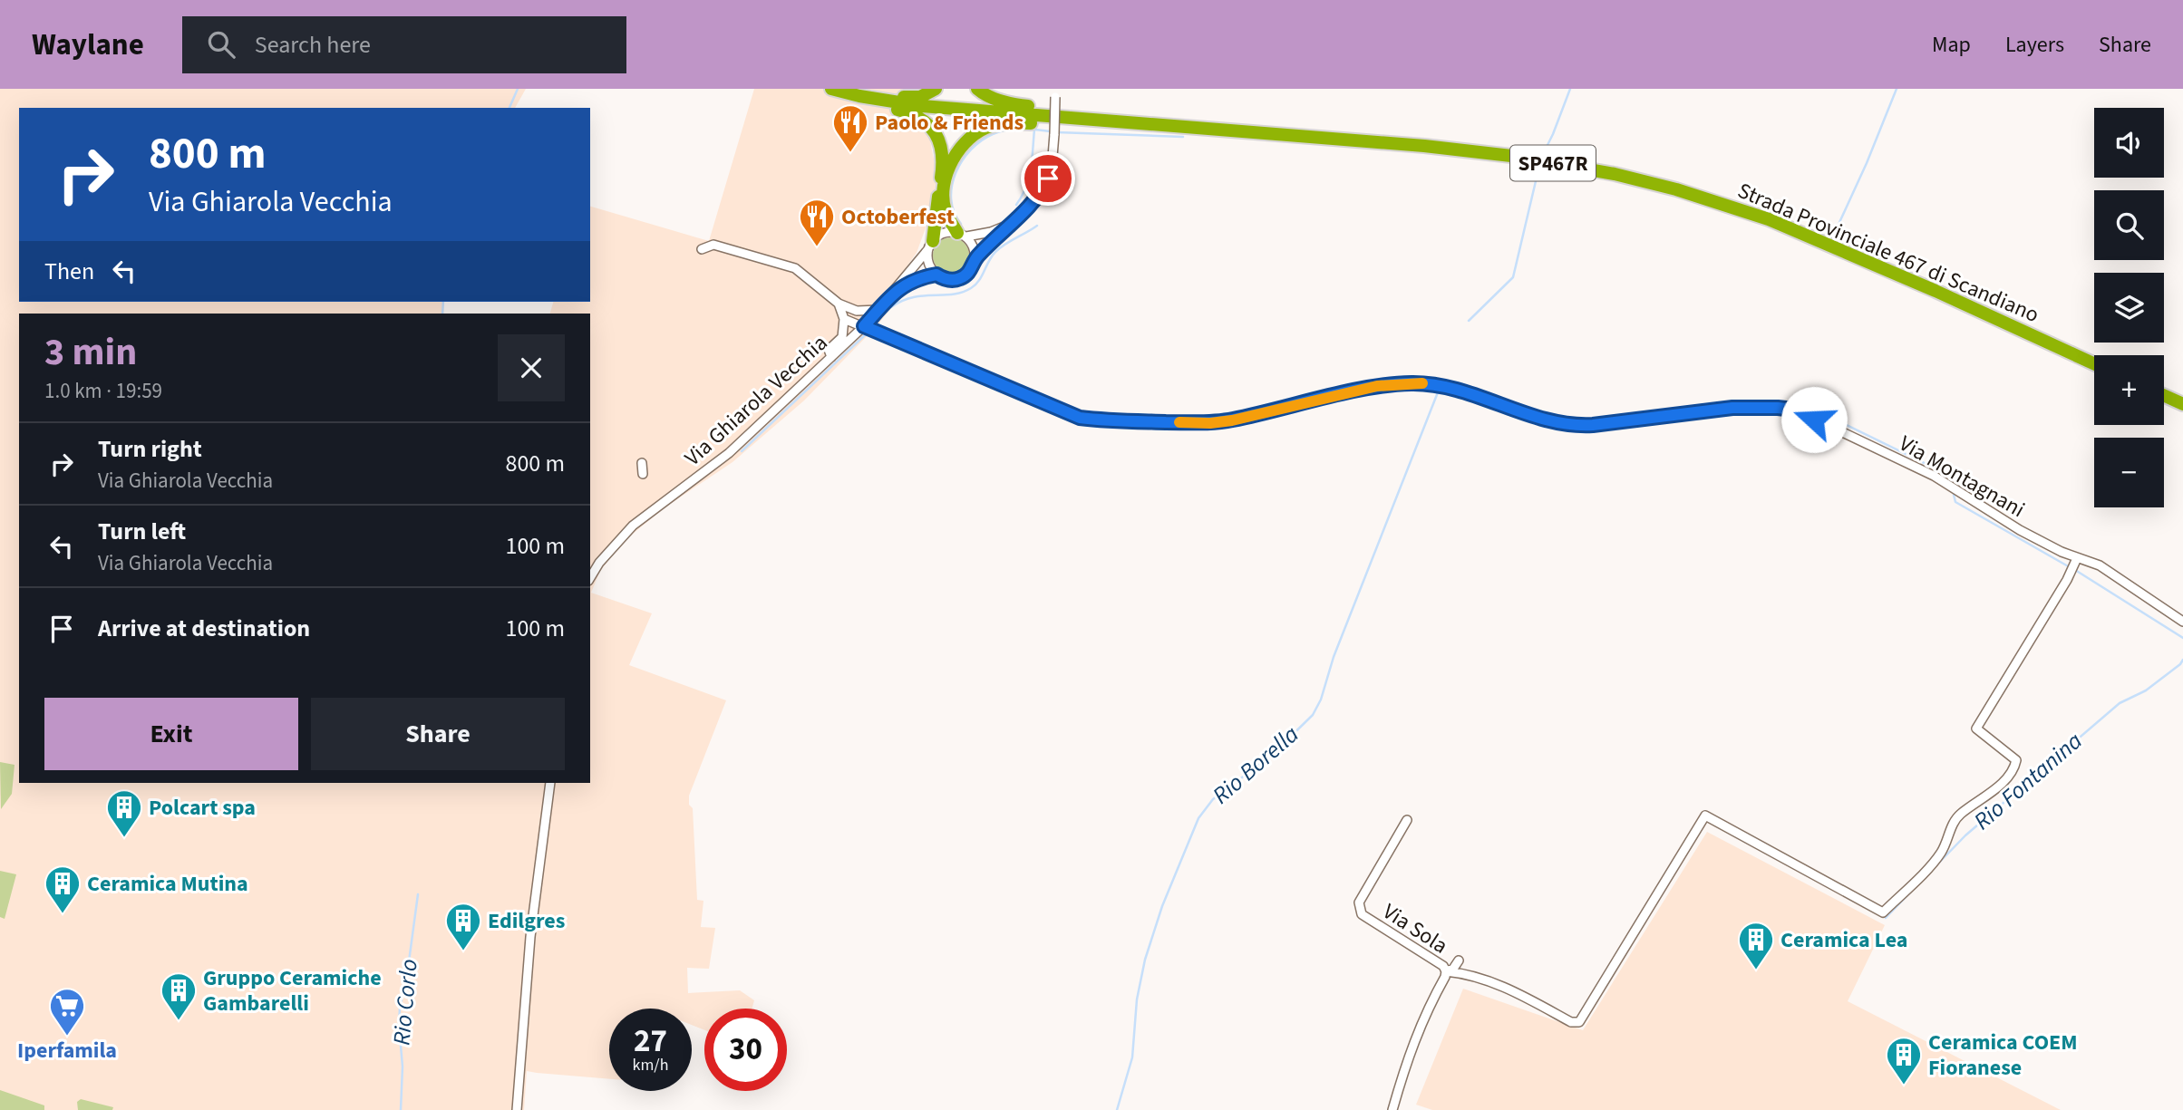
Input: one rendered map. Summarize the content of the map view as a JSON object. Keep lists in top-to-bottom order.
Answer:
{
  "streets": {
    "highway": ["SP467R", "Strada Provinciale 467 di Scandiano"],
    "street": ["Via Ghiarola Vecchia", "Via Montagnani", "Via Sola"]
  },
  "crossings": [
    ["Via Ghiarola Vecchia", "Via Montagnani"]
  ],
  "water": ["Rio Borella", "Rio Fontanina", "Rio Corlo"],
  "places": {
    "restaurant": ["Paolo & Friends", "Octoberfest"],
    "building": [
      "Polcart spa",
      "Ceramica Mutina",
      "Edilgres",
      "Ceramica Lea",
      "Gruppo Ceramiche Gambarelli",
      "Ceramica COEM Fioranese"
    ],
    "supermarket": ["Iperfamila"]
  },
  "page": {
    "header": "Waylane",
    "search": "Search here",
    "nav": ["Map", "Layers", "Share"],
    "map_buttons": ["+", "−"],
    "turn": ["800 m", "Via Ghiarola Vecchia"],
    "then": "Then",
    "heading": ["3 min", "1.0 km · 19:59"],
    "list": [
      {
        "name": "Turn right",
        "note": "Via Ghiarola Vecchia",
        "value": "800 m"
      },
      {
        "name": "Turn left",
        "note": "Via Ghiarola Vecchia",
        "value": "100 m"
      },
      {
        "name": "Arrive at destination",
        "value": "100 m"
      }
    ],
    "buttons": ["Exit", "Share"],
    "speed": "27 km/h",
    "limit": "30"
  }
}
